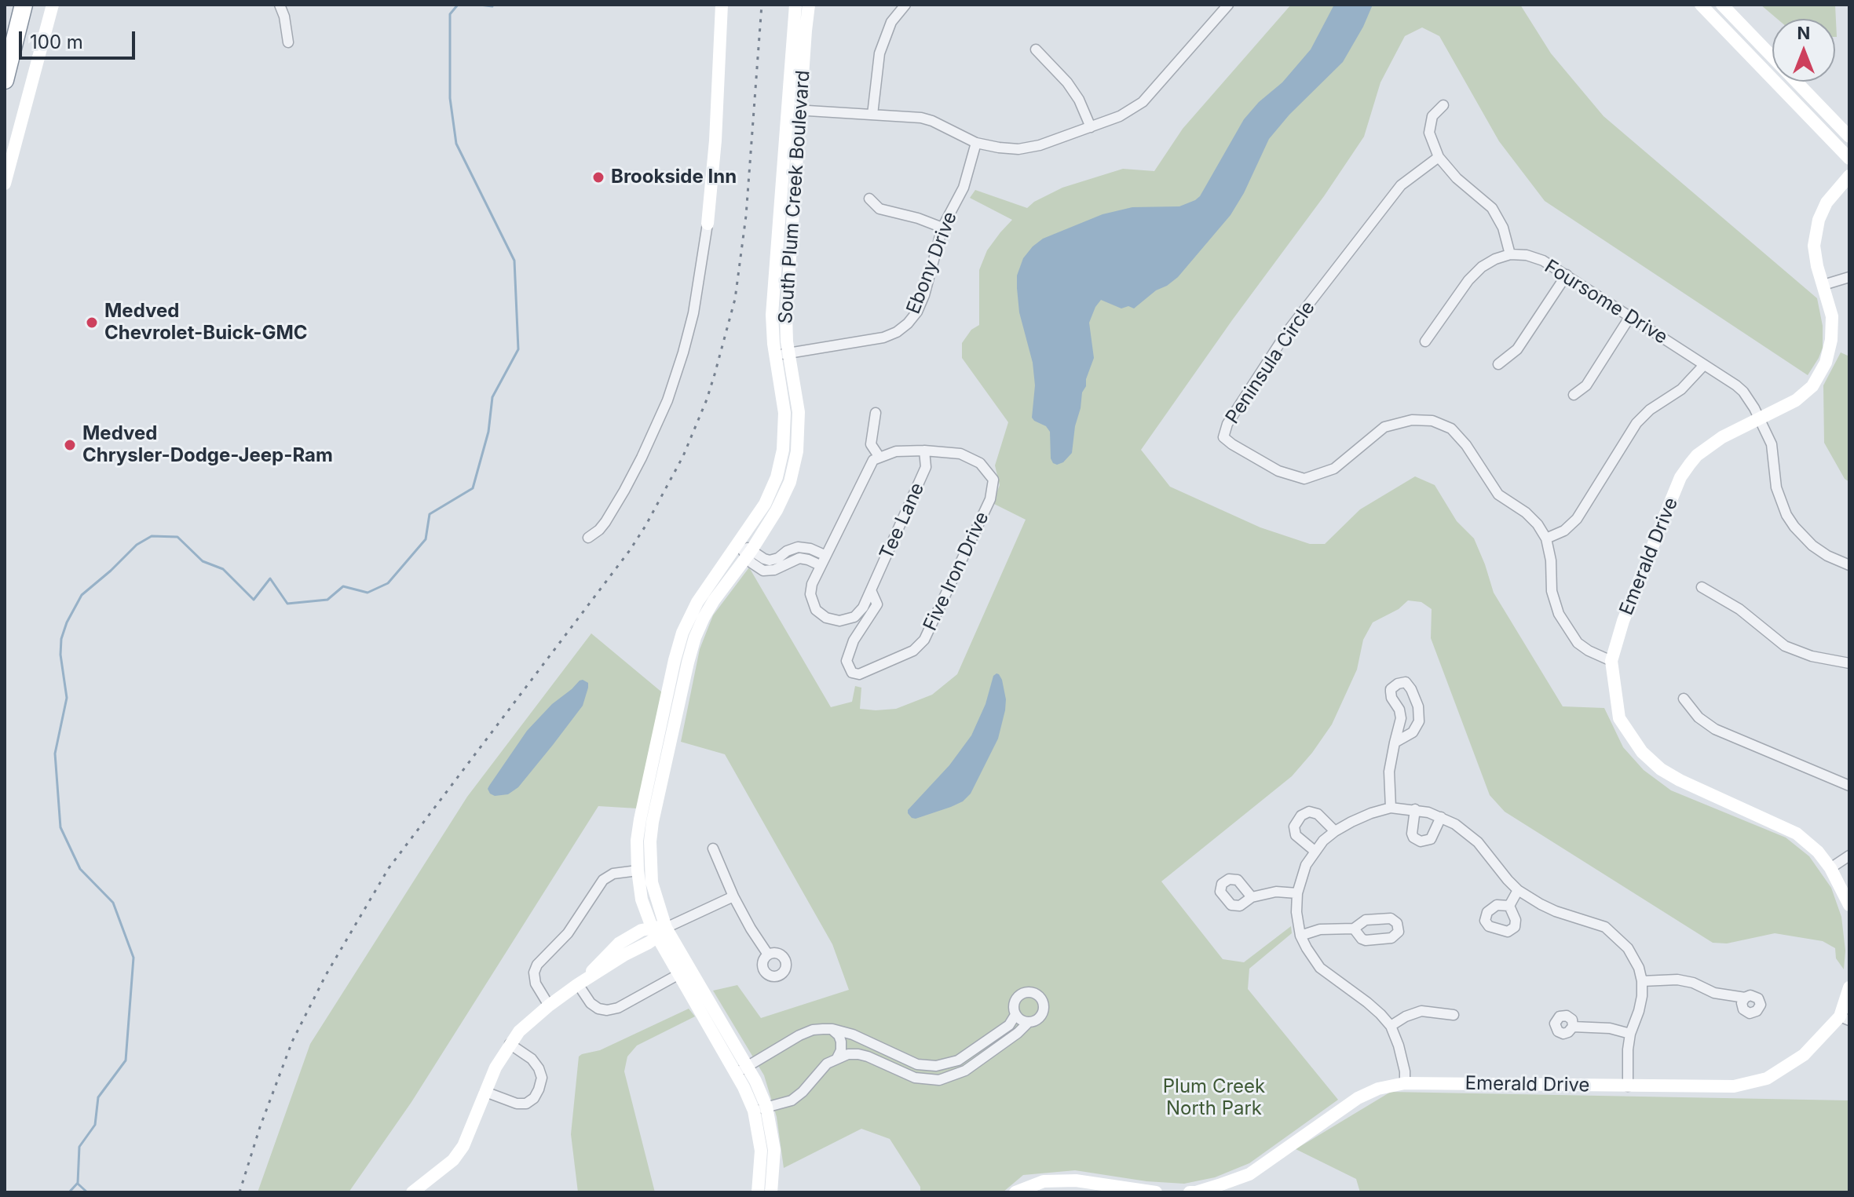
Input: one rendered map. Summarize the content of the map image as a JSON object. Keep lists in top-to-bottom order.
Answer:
{
  "streets": {
    "street": [
      "South Plum Creek Boulevard",
      "Ebony Drive",
      "Foursome Drive",
      "Peninsula Circle",
      "Tee Lane",
      "Emerald Drive",
      "Five Iron Drive"
    ]
  },
  "crossings": [
    ["South Plum Creek Boulevard", "Ebony Drive"],
    ["Foursome Drive", "Emerald Drive"],
    ["Peninsula Circle", "Emerald Drive"],
    ["Tee Lane", "Five Iron Drive"]
  ],
  "parks": ["Plum Creek North Park"],
  "places": ["Brookside Inn", "Medved Chevrolet-Buick-GMC", "Medved Chrysler-Dodge-Jeep-Ram"],
  "scale_bar": "100 m",
  "north": "top"
}
